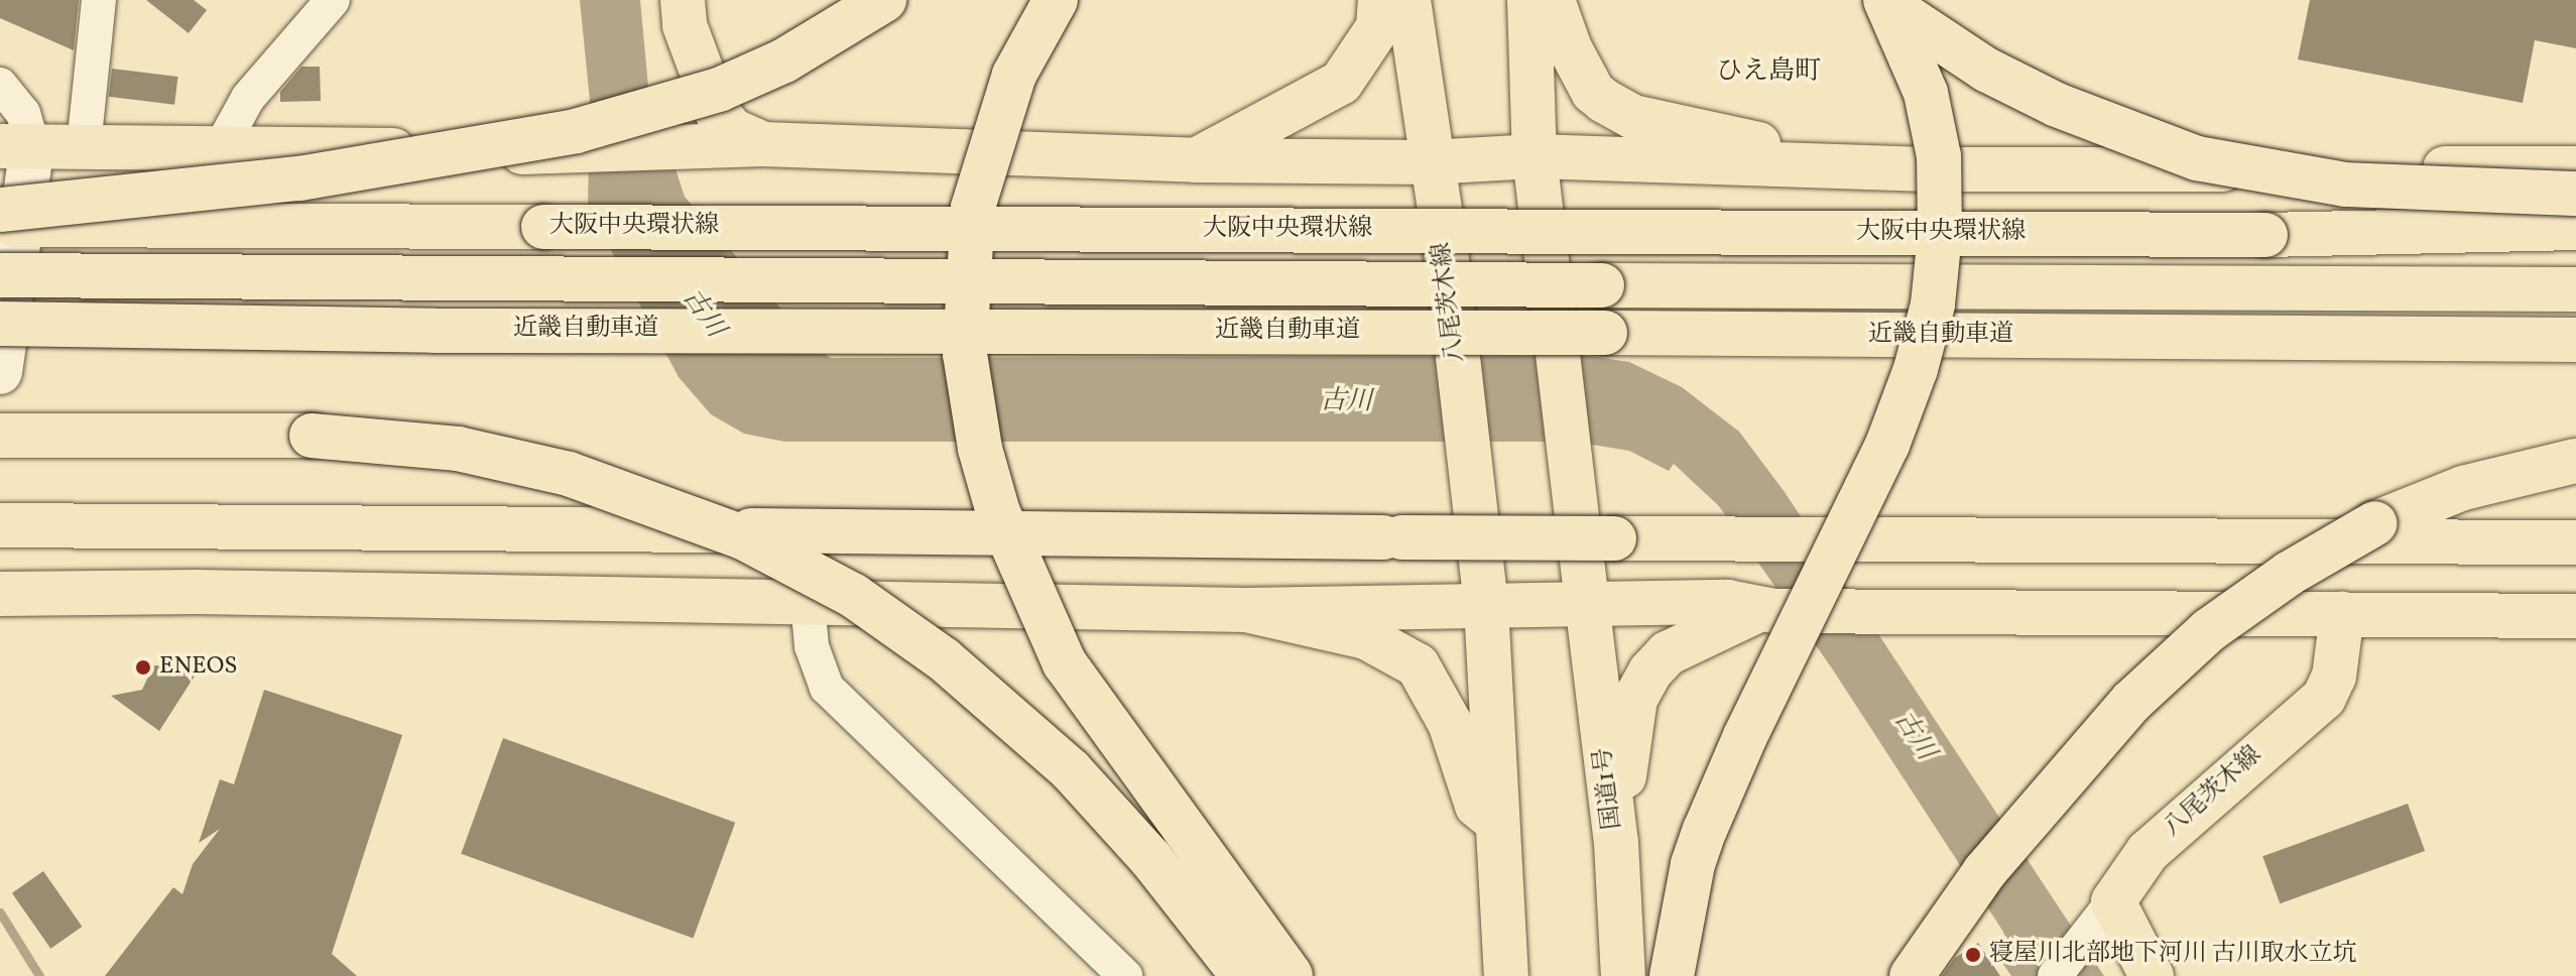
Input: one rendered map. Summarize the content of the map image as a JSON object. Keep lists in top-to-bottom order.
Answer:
{
  "streets": {
    "main road": [
      "大阪中央環状線",
      "八尾茨木線",
      "近畿自動車道",
      "国道1号"
    ]
  },
  "districts": ["ひえ島町"],
  "water": ["古川"],
  "places": ["ENEOS", "寝屋川北部地下河川 古川取水立坑"]
}
